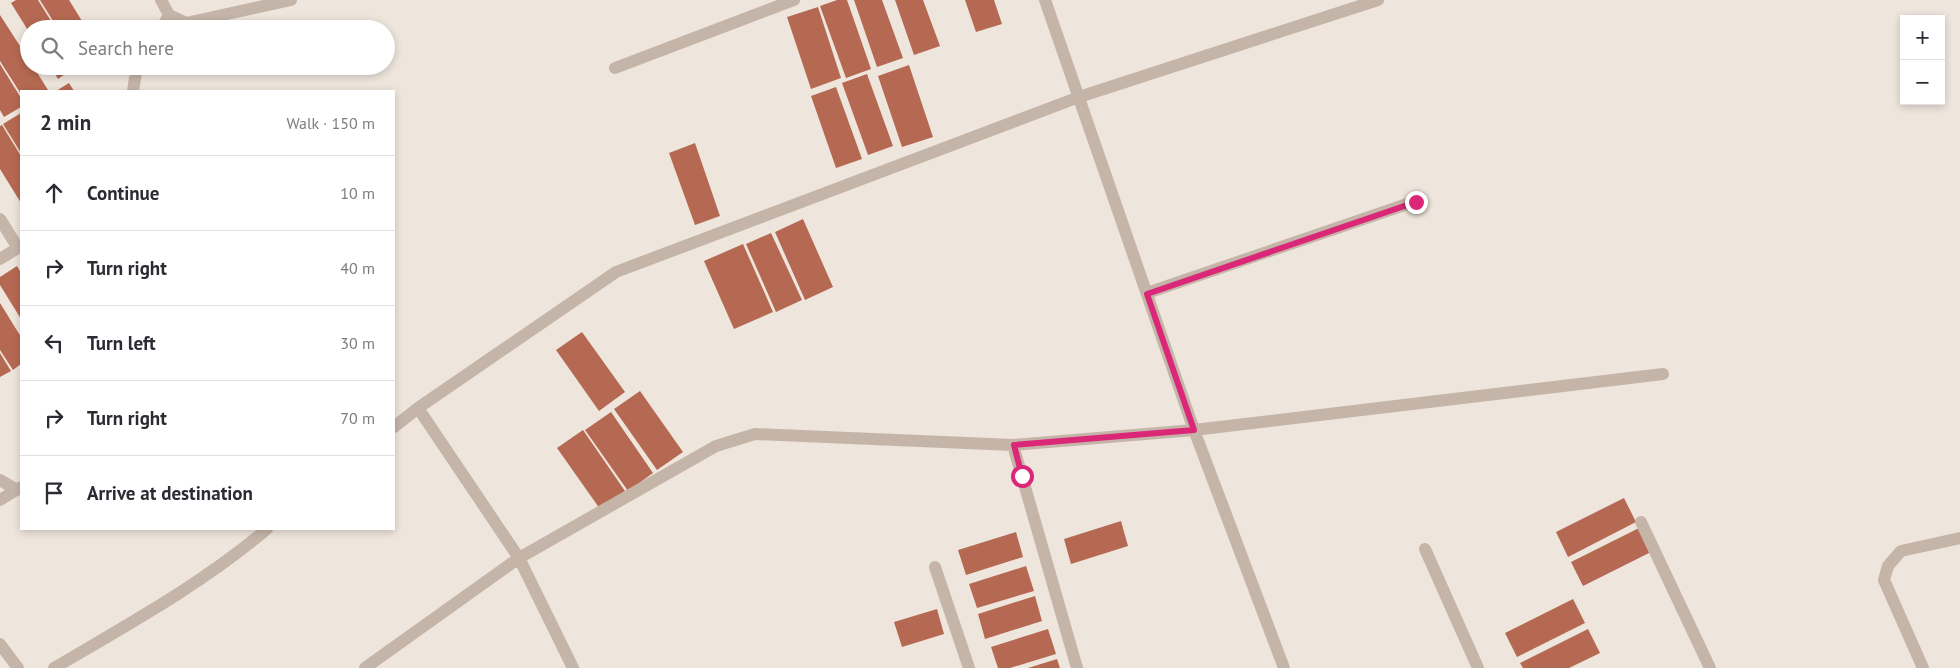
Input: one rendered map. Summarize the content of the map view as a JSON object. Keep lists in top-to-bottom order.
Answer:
{
  "page": {
    "map_buttons": ["+", "−"],
    "search": "Search here",
    "heading": ["2 min", "Walk · 150 m"],
    "list": [
      ["Continue", "10 m"],
      ["Turn right", "40 m"],
      ["Turn left", "30 m"],
      ["Turn right", "70 m"],
      "Arrive at destination"
    ]
  }
}
